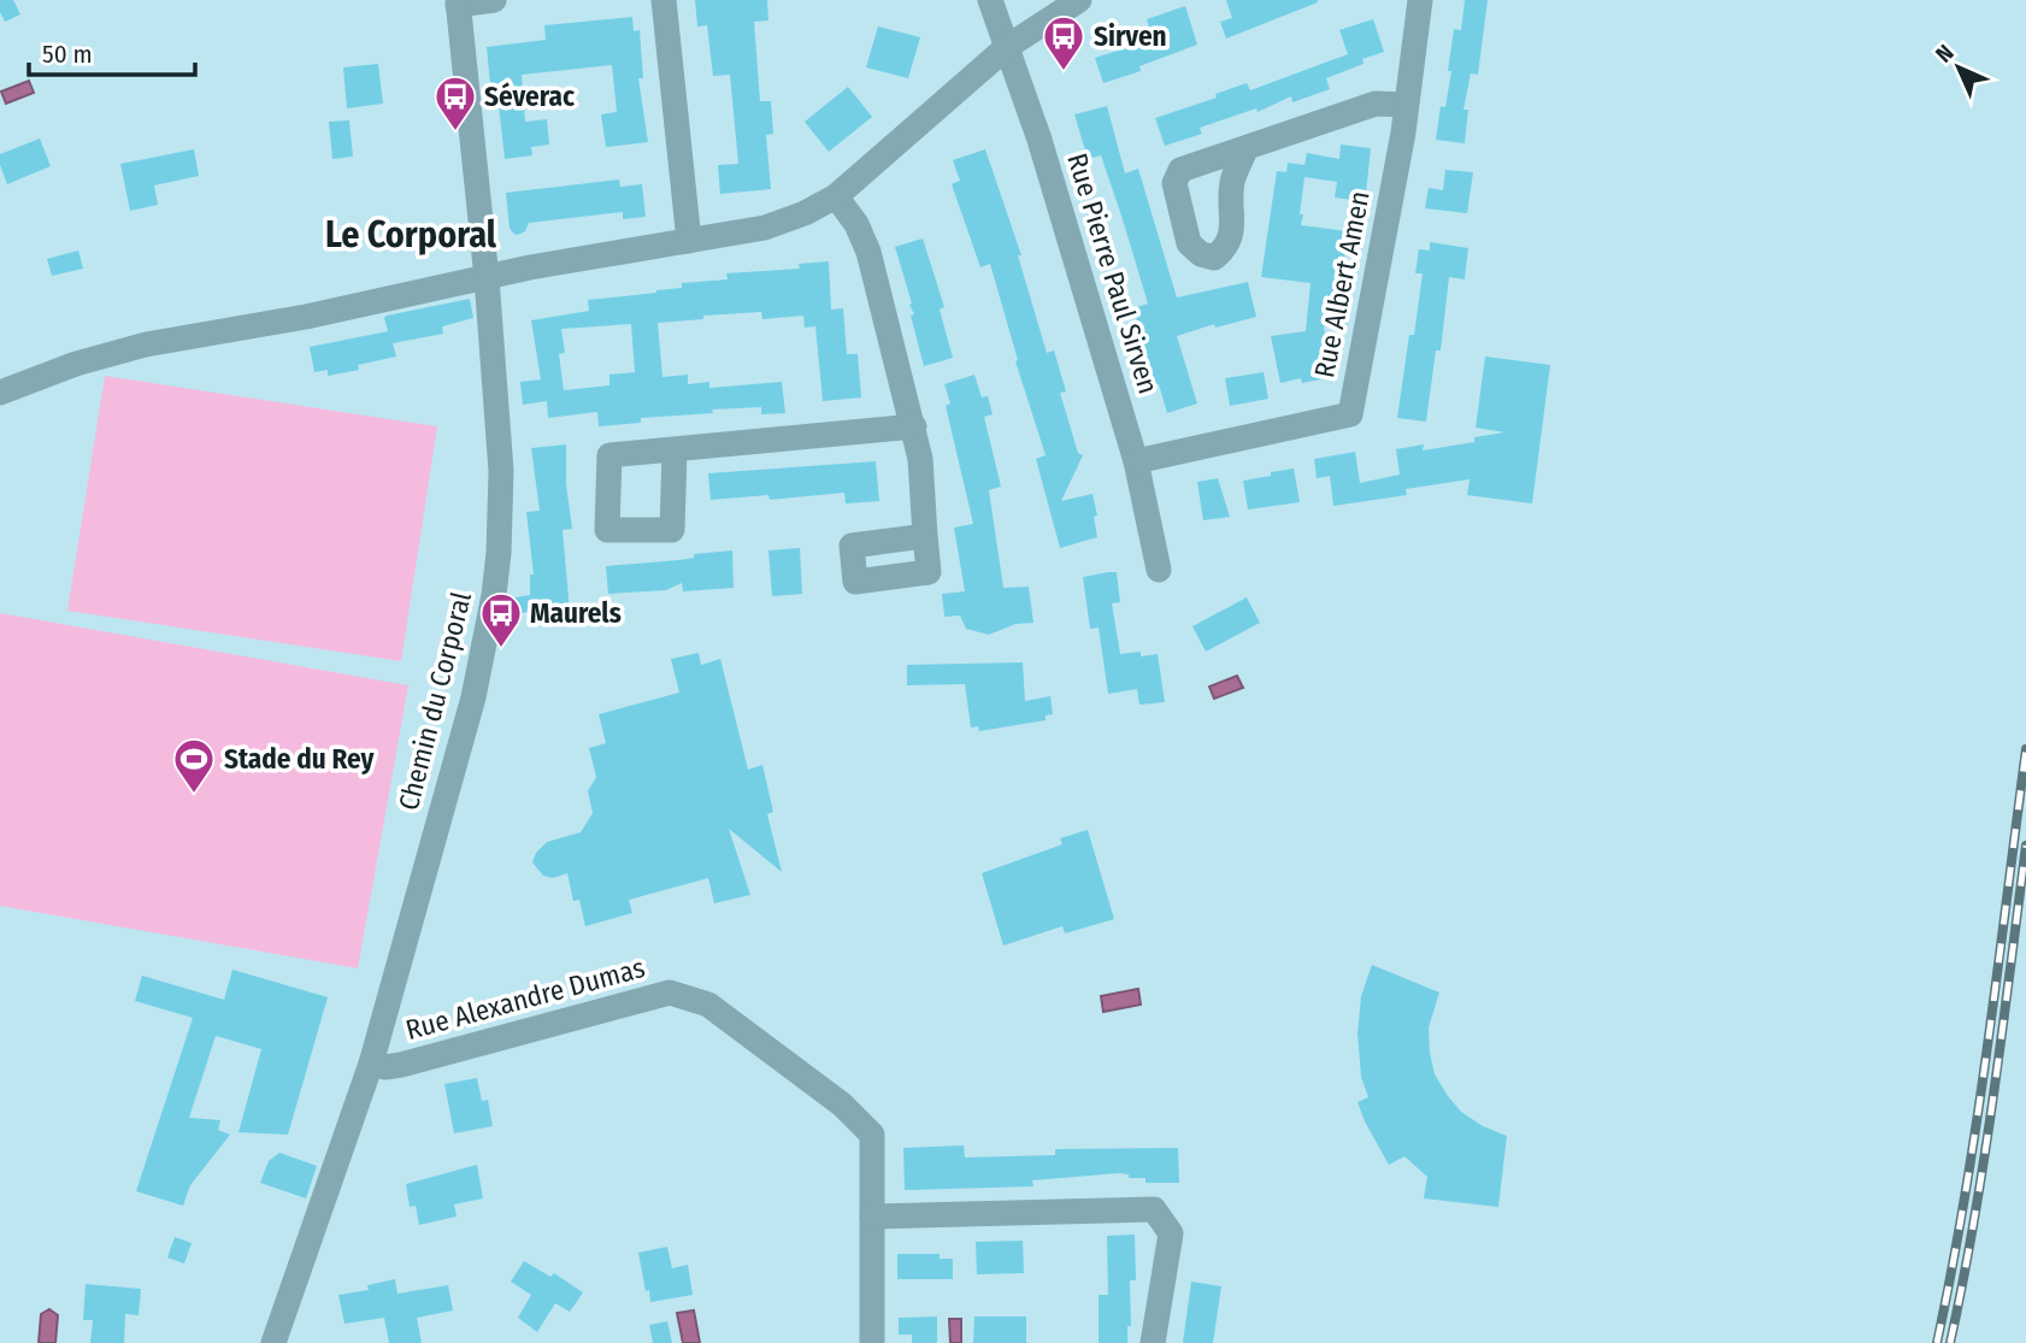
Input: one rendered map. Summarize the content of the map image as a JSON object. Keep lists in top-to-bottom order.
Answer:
{
  "streets": {
    "street": [
      "Rue Pierre Paul Sirven",
      "Rue Albert Amen",
      "Chemin du Corporal",
      "Rue Alexandre Dumas"
    ]
  },
  "crossings": [
    ["Rue Pierre Paul Sirven", "Rue Albert Amen"],
    ["Chemin du Corporal", "Rue Alexandre Dumas"]
  ],
  "districts": ["Le Corporal"],
  "places": {
    "bus stop": ["Sirven", "Séverac", "Maurels"],
    "sports": ["Stade du Rey"]
  },
  "scale_bar": "50 m",
  "north": "top left"
}
